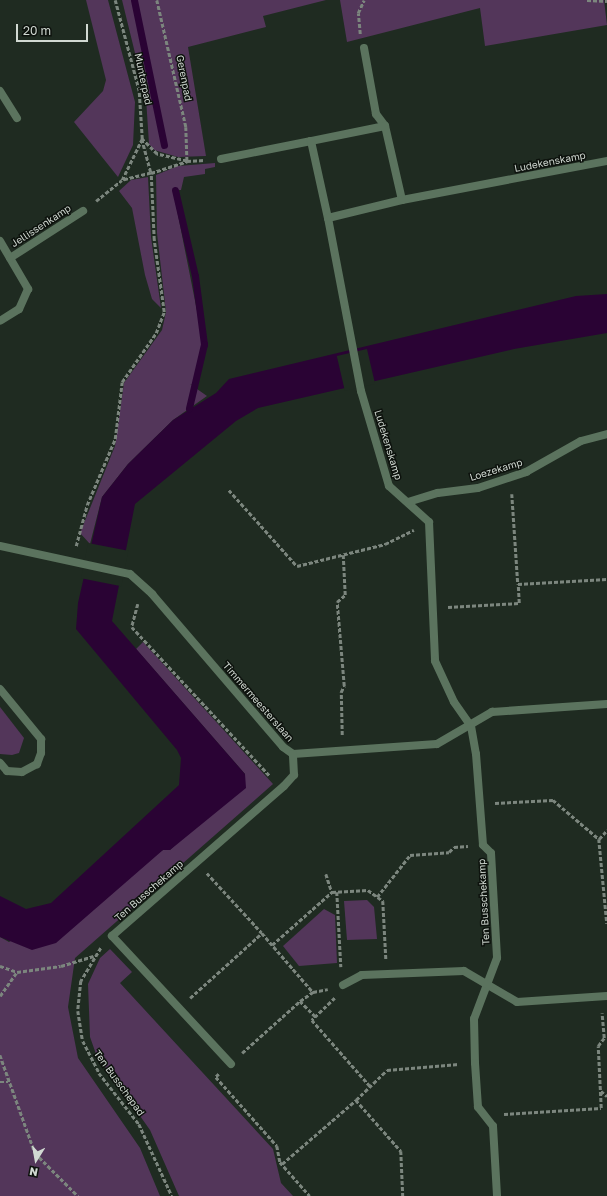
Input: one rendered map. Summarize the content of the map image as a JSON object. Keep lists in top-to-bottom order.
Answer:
{
  "streets": {
    "street": [
      "Ludekenskamp",
      "Jellissenkamp",
      "Loezekamp",
      "Timmermeesterslaan",
      "Ten Busschekamp"
    ],
    "path": ["Gerenpad", "Munterpad", "Ten Busschepad"]
  },
  "crossings": [
    ["Munterpad", "Jellissenkamp"],
    ["Ludekenskamp", "Loezekamp"],
    ["Timmermeesterslaan", "Ten Busschekamp"],
    ["Ten Busschekamp", "Ten Busschepad"]
  ],
  "scale_bar": "20 m",
  "north": "bottom"
}
